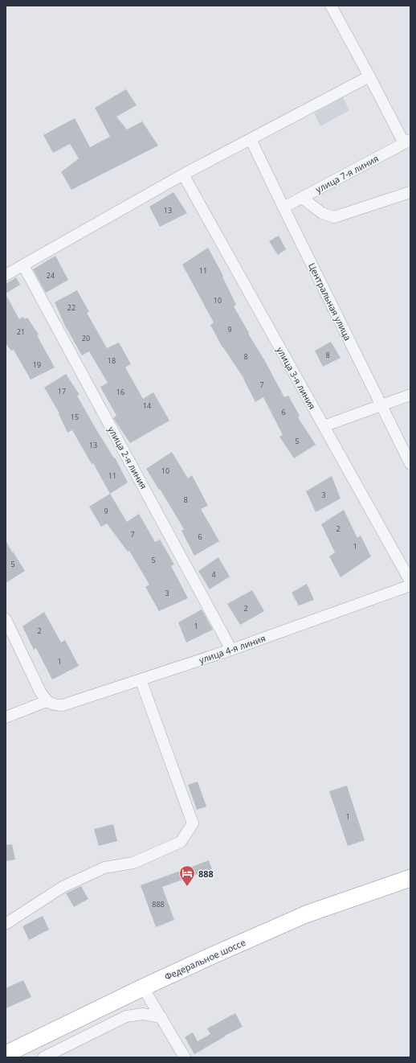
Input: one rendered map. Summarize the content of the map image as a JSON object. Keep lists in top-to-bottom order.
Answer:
{
  "streets": {
    "highway": ["Федеральное шоссе"],
    "street": [
      "улица 7-я линия",
      "Центральная улица",
      "улица 3-я линия",
      "улица 2-я линия",
      "улица 4-я линия"
    ]
  },
  "crossings": [
    ["улица 7-я линия", "Центральная улица"],
    ["улица 2-я линия", "улица 4-я линия"]
  ],
  "places": {
    "hotel": ["888"]
  },
  "house_numbers": [
    "13",
    "11",
    "24",
    "10",
    "22",
    "9",
    "21",
    "20",
    "8",
    "8",
    "18",
    "19",
    "7",
    "17",
    "16",
    "14",
    "6",
    "15",
    "5",
    "13",
    "10",
    "11",
    "3",
    "8",
    "9",
    "2",
    "7",
    "6",
    "1",
    "5",
    "5",
    "4",
    "3",
    "2",
    "1",
    "2",
    "1",
    "1",
    "888"
  ]
}
